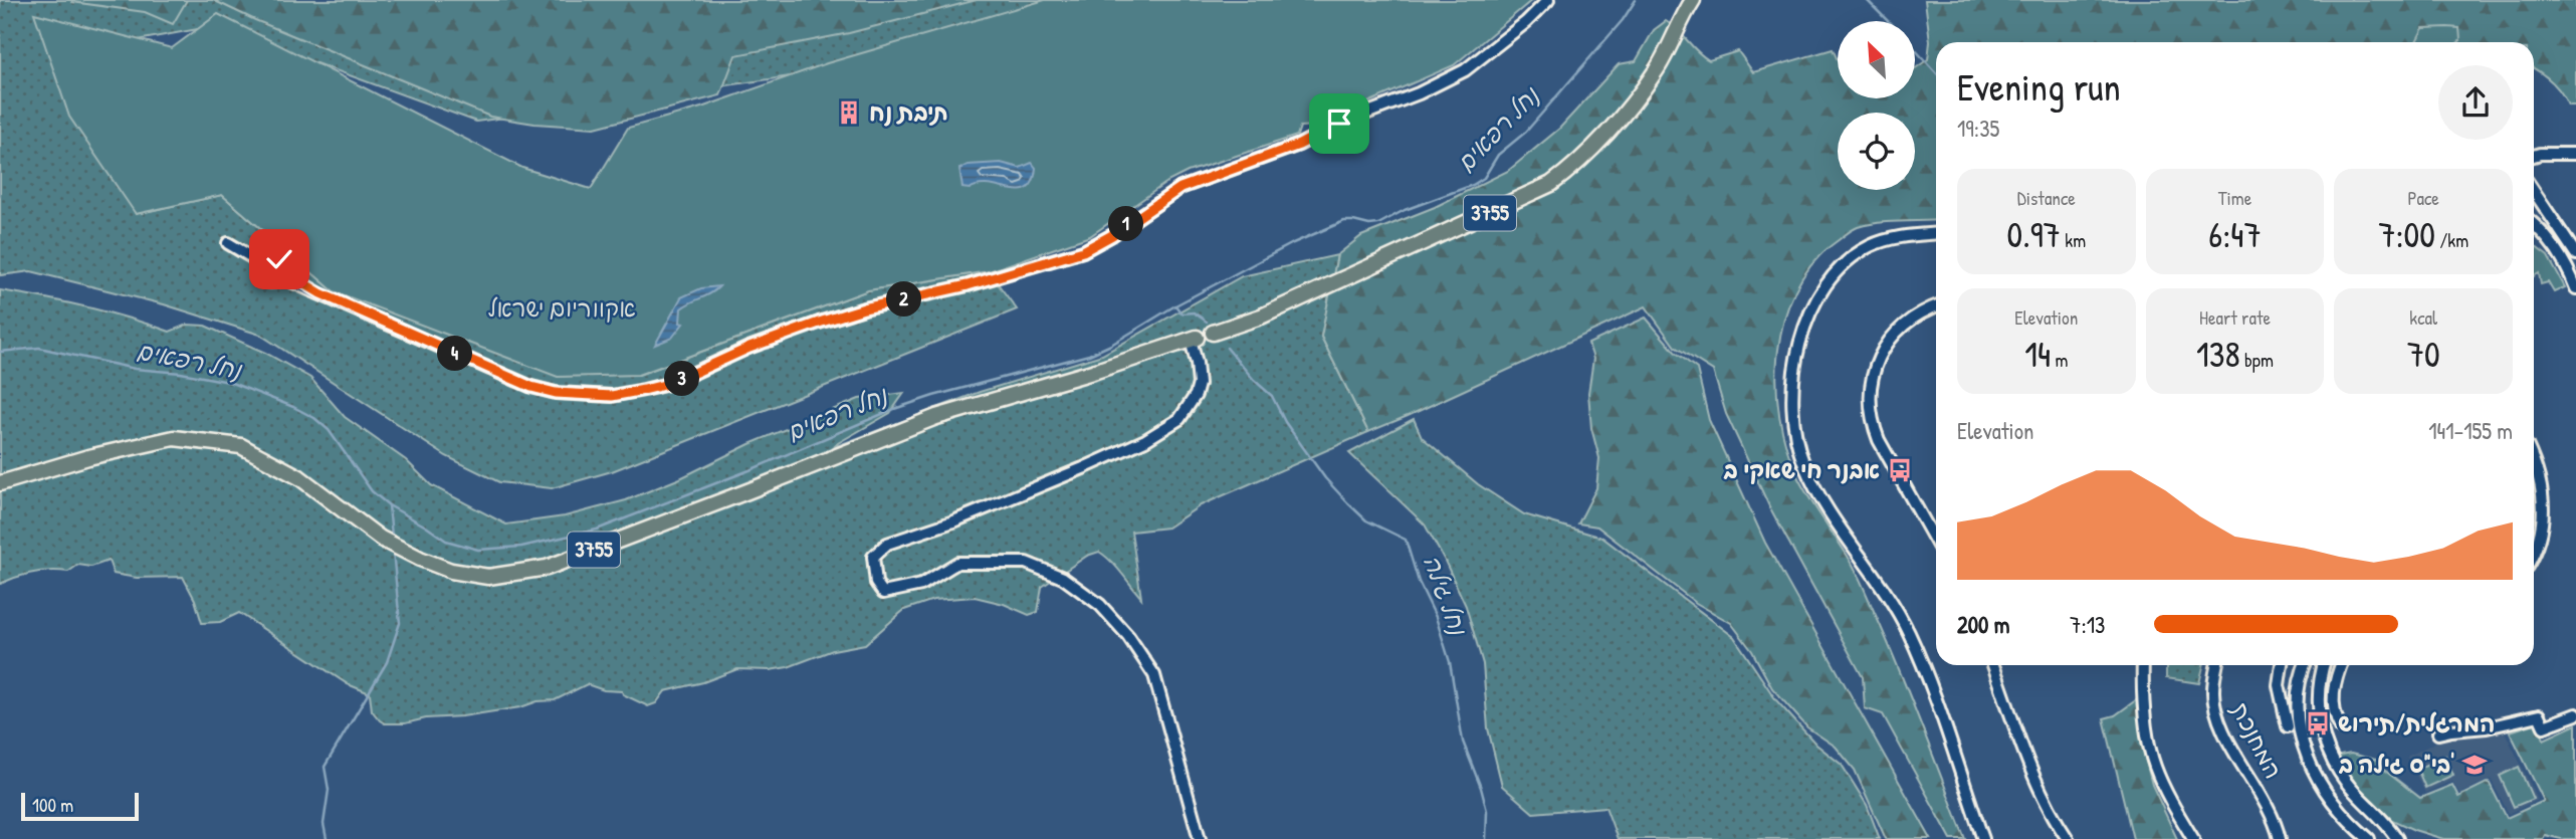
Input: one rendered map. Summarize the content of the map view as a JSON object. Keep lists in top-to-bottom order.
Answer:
{
  "streets": {
    "main road": ["3755"],
    "street": ["המחנכת"]
  },
  "water": ["נחל רפאים", "נחל גילה"],
  "parks": ["אקווריום ישראל"],
  "places": {
    "building": ["תיבת נח"],
    "bus stop": ["אבנר חי שאקי ב", "המרגלית/תירוש"],
    "school or university": ["בי\"ס גילה ב'"]
  },
  "scale_bar": "100 m",
  "north": "top left",
  "page": {
    "heading": ["Evening run", "19:35"],
    "stats": [
      ["Distance", "0.97 km"],
      ["Time", "6:47"],
      ["Pace", "7:00 /km"],
      ["Elevation", "14 m"],
      ["Heart rate", "138 bpm"],
      ["kcal", "70"]
    ],
    "pins": [
      "1",
      "2",
      "4",
      "3"
    ],
    "chart": ["Elevation", "141–155 m"],
    "list": [
      {
        "name": "200 m",
        "note": "7:13"
      }
    ],
    "scale": "100 m"
  }
}
